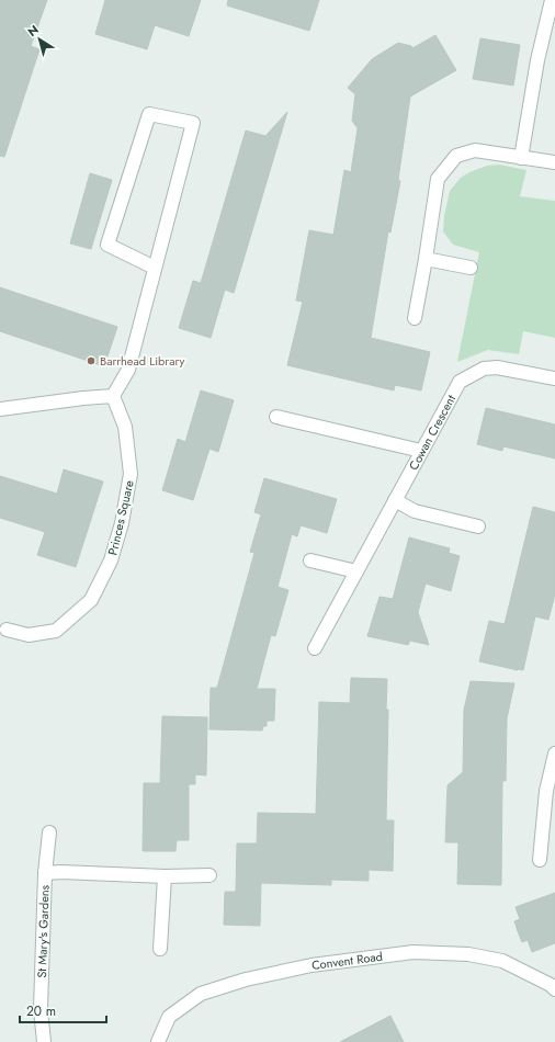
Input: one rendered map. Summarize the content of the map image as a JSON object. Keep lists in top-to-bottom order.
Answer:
{
  "streets": {
    "street": [
      "Cowan Crescent",
      "Princes Square",
      "St Mary's Gardens",
      "Convent Road"
    ]
  },
  "places": ["Barrhead Library"],
  "scale_bar": "20 m",
  "north": "top left"
}
